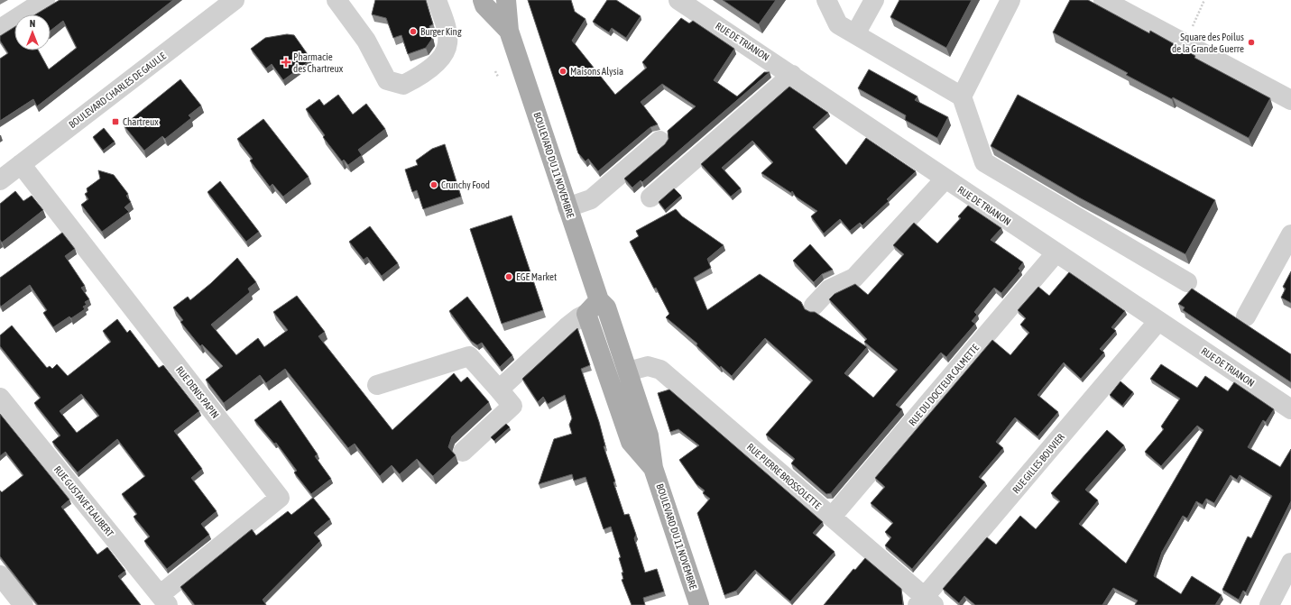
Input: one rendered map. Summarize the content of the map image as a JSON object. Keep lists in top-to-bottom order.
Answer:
{
  "streets": {
    "main road": ["BOULEVARD DU 11 NOVEMBRE"],
    "street": [
      "RUE DE TRIANON",
      "BOULEVARD CHARLES DE GAULLE",
      "RUE DU DOCTEUR CALMETTE",
      "RUE DENIS PAPIN",
      "RUE GILLES BOUVIER",
      "RUE PIERRE BROSSOLETTE",
      "RUE GUSTAVE FLAUBERT"
    ]
  },
  "crossings": [
    ["RUE DE TRIANON", "RUE DU DOCTEUR CALMETTE"],
    ["RUE DE TRIANON", "RUE GILLES BOUVIER"],
    ["BOULEVARD CHARLES DE GAULLE", "RUE DENIS PAPIN"],
    ["BOULEVARD DU 11 NOVEMBRE", "RUE PIERRE BROSSOLETTE"],
    ["RUE DU DOCTEUR CALMETTE", "RUE PIERRE BROSSOLETTE"],
    ["RUE DENIS PAPIN", "RUE GUSTAVE FLAUBERT"],
    ["RUE GILLES BOUVIER", "RUE PIERRE BROSSOLETTE"]
  ],
  "places": {
    "other": [
      "Burger King",
      "Square des Poilus de la Grande Guerre",
      "Maisons Alysia",
      "Crunchy Food",
      "EGE Market"
    ],
    "health": ["Pharmacie des Chartreux"],
    "transit": ["Chartreux"]
  },
  "north": "top"
}
